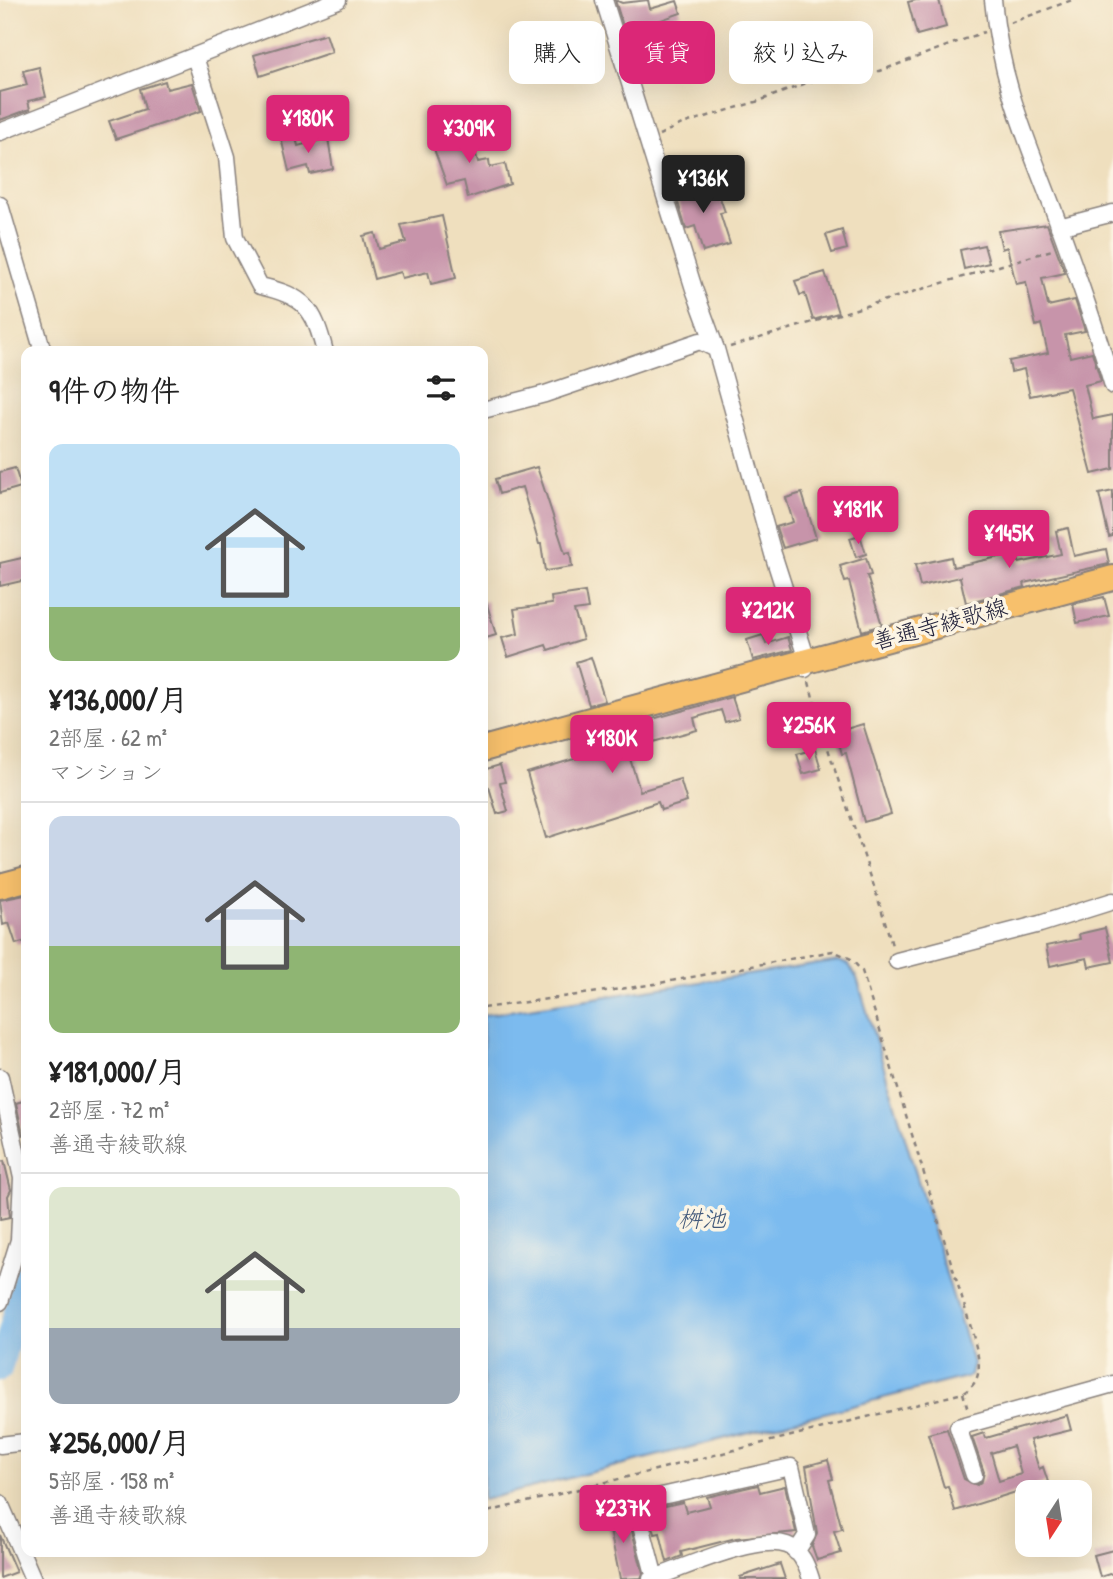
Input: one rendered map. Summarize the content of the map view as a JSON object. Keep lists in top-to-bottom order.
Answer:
{
  "streets": {
    "main road": ["善通寺綾歌線"]
  },
  "water": ["桝池"],
  "north": "bottom",
  "page": {
    "chip": ["購入", "賃貸", "絞り込み"],
    "price": [
      "¥180K",
      "¥309K",
      "¥136K",
      "¥181K",
      "¥145K",
      "¥212K",
      "¥256K",
      "¥180K",
      "¥237K"
    ],
    "heading": "9件の物件",
    "list": [
      {
        "name": "¥136,000/月",
        "note": "2部屋 · 62 m² · マンション"
      },
      {
        "name": "¥181,000/月",
        "note": "2部屋 · 72 m² · 善通寺綾歌線"
      },
      {
        "name": "¥256,000/月",
        "note": "5部屋 · 158 m² · 善通寺綾歌線"
      }
    ]
  }
}
